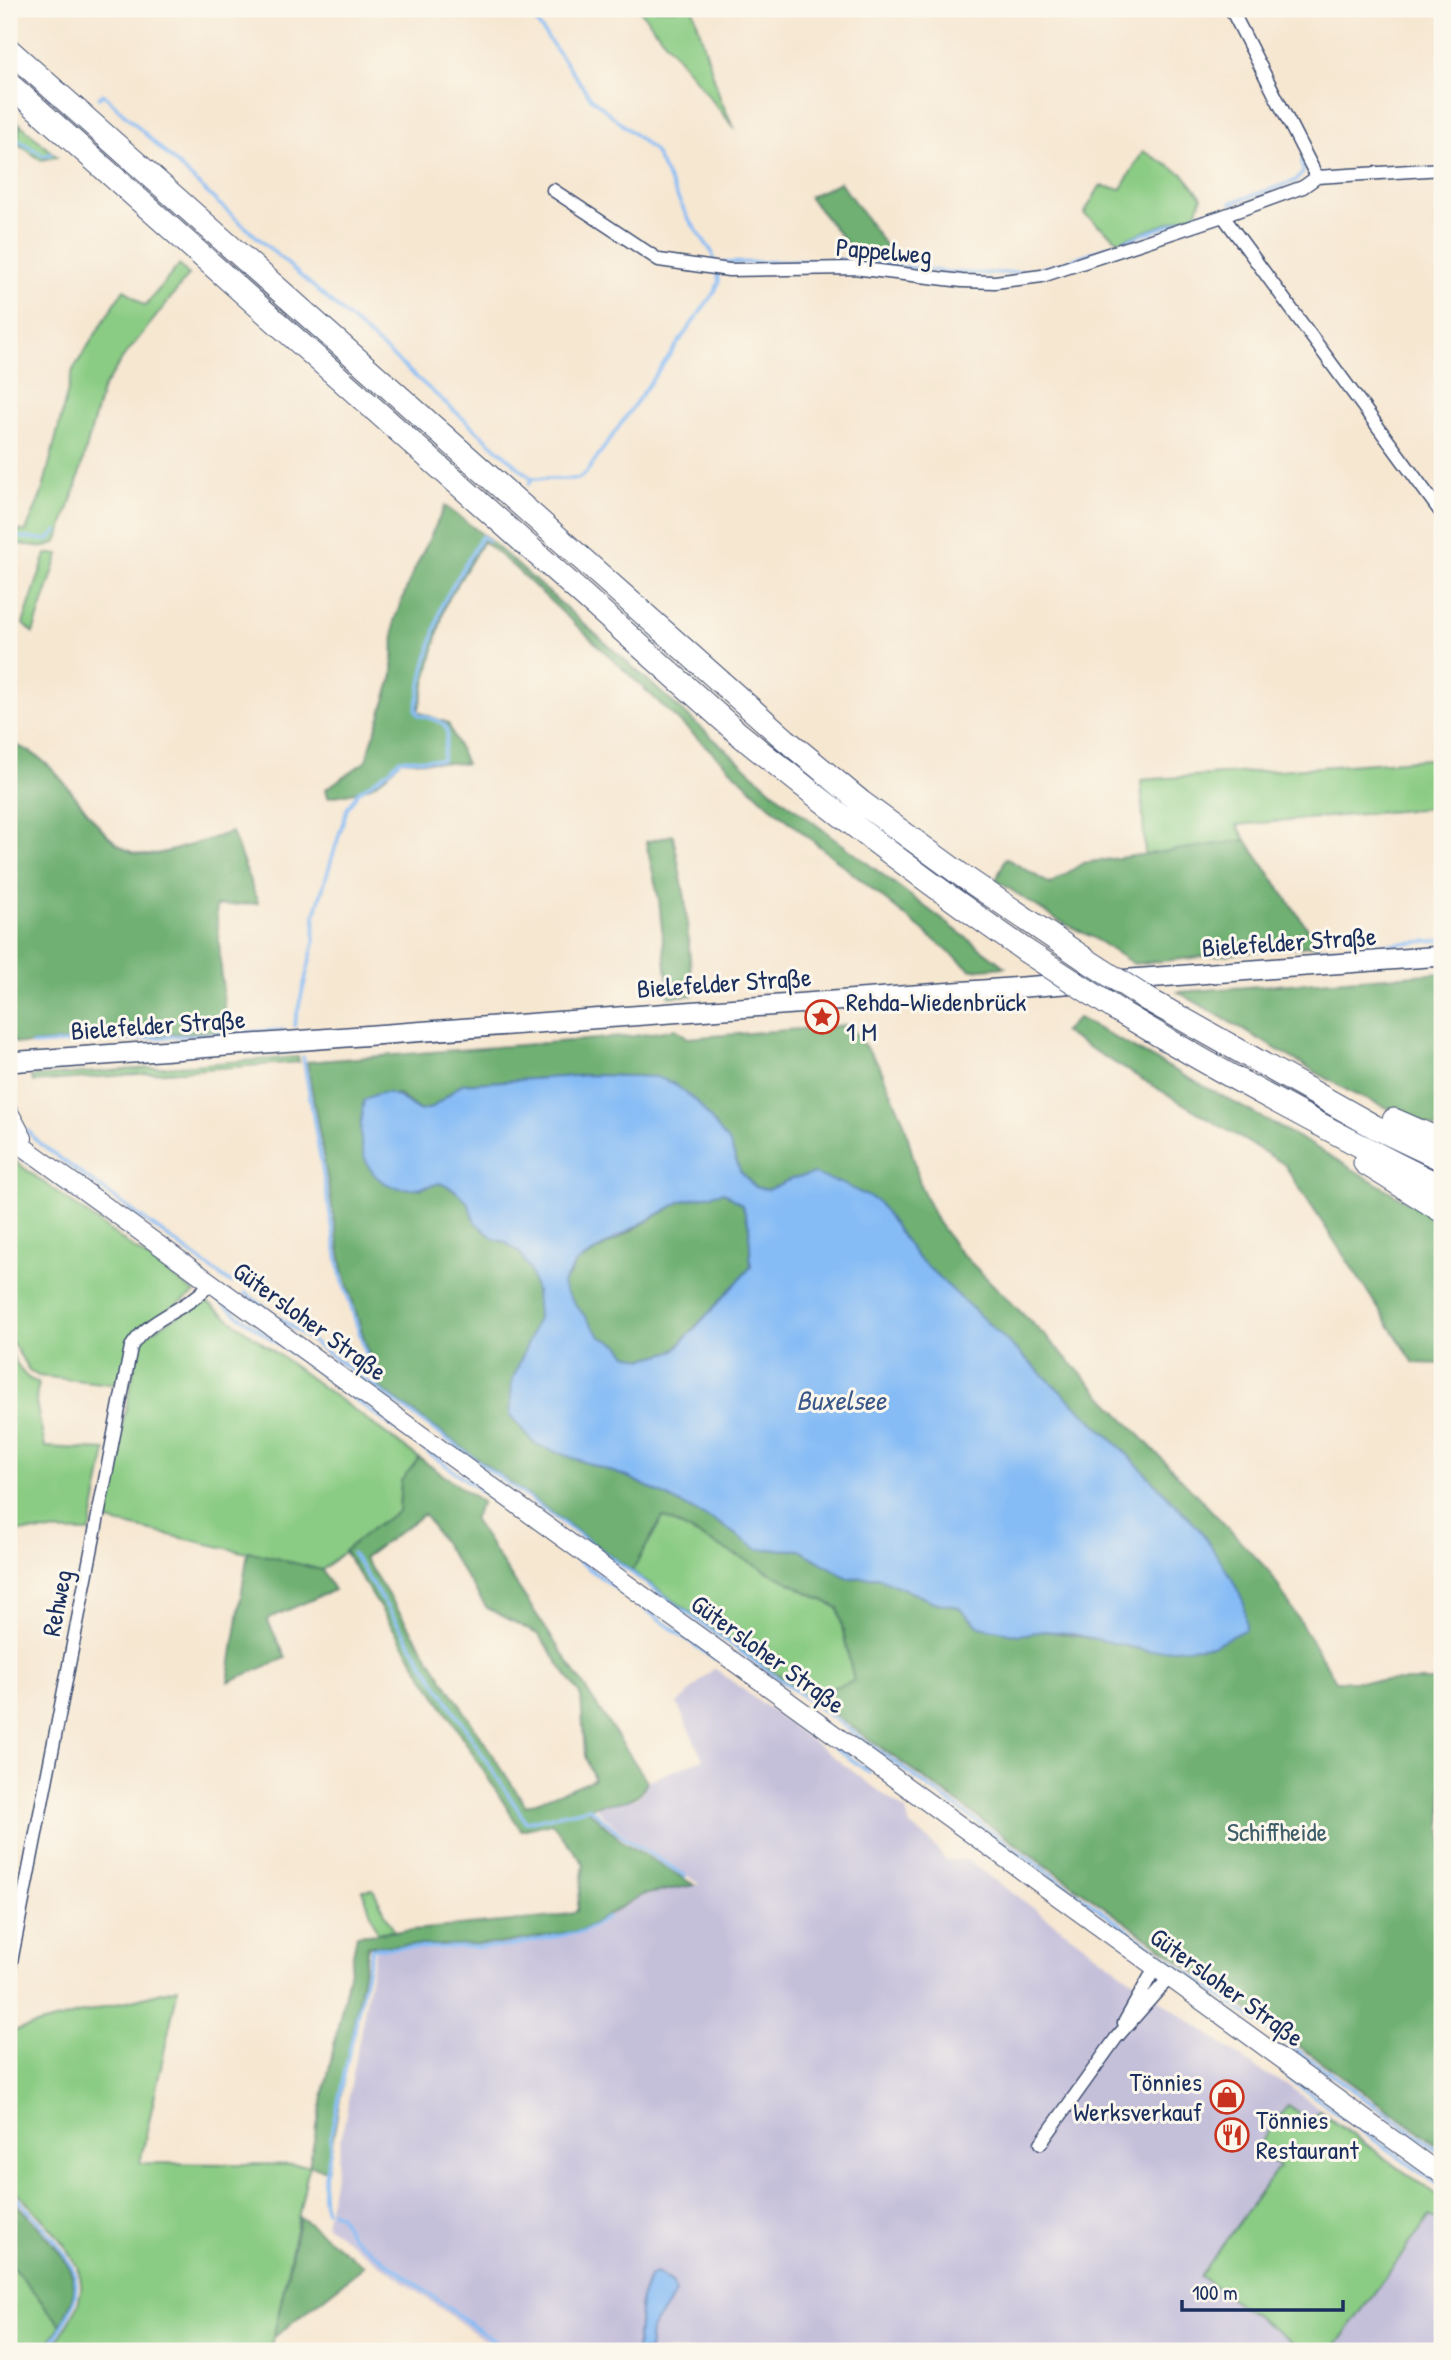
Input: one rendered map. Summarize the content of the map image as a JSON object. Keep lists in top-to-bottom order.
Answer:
{
  "streets": {
    "main road": ["Bielefelder Straße", "Gütersloher Straße"],
    "street": ["Pappelweg", "Rehweg"]
  },
  "crossings": [
    ["Gütersloher Straße", "Rehweg"]
  ],
  "water": ["Buxelsee"],
  "parks": ["Schiffheide"],
  "places": {
    "place": ["Rehda-Wiedenbrück 1 M"],
    "shop": ["Tönnies Werksverkauf"],
    "restaurant": ["Tönnies Restaurant"]
  },
  "scale_bar": "100 m"
}
